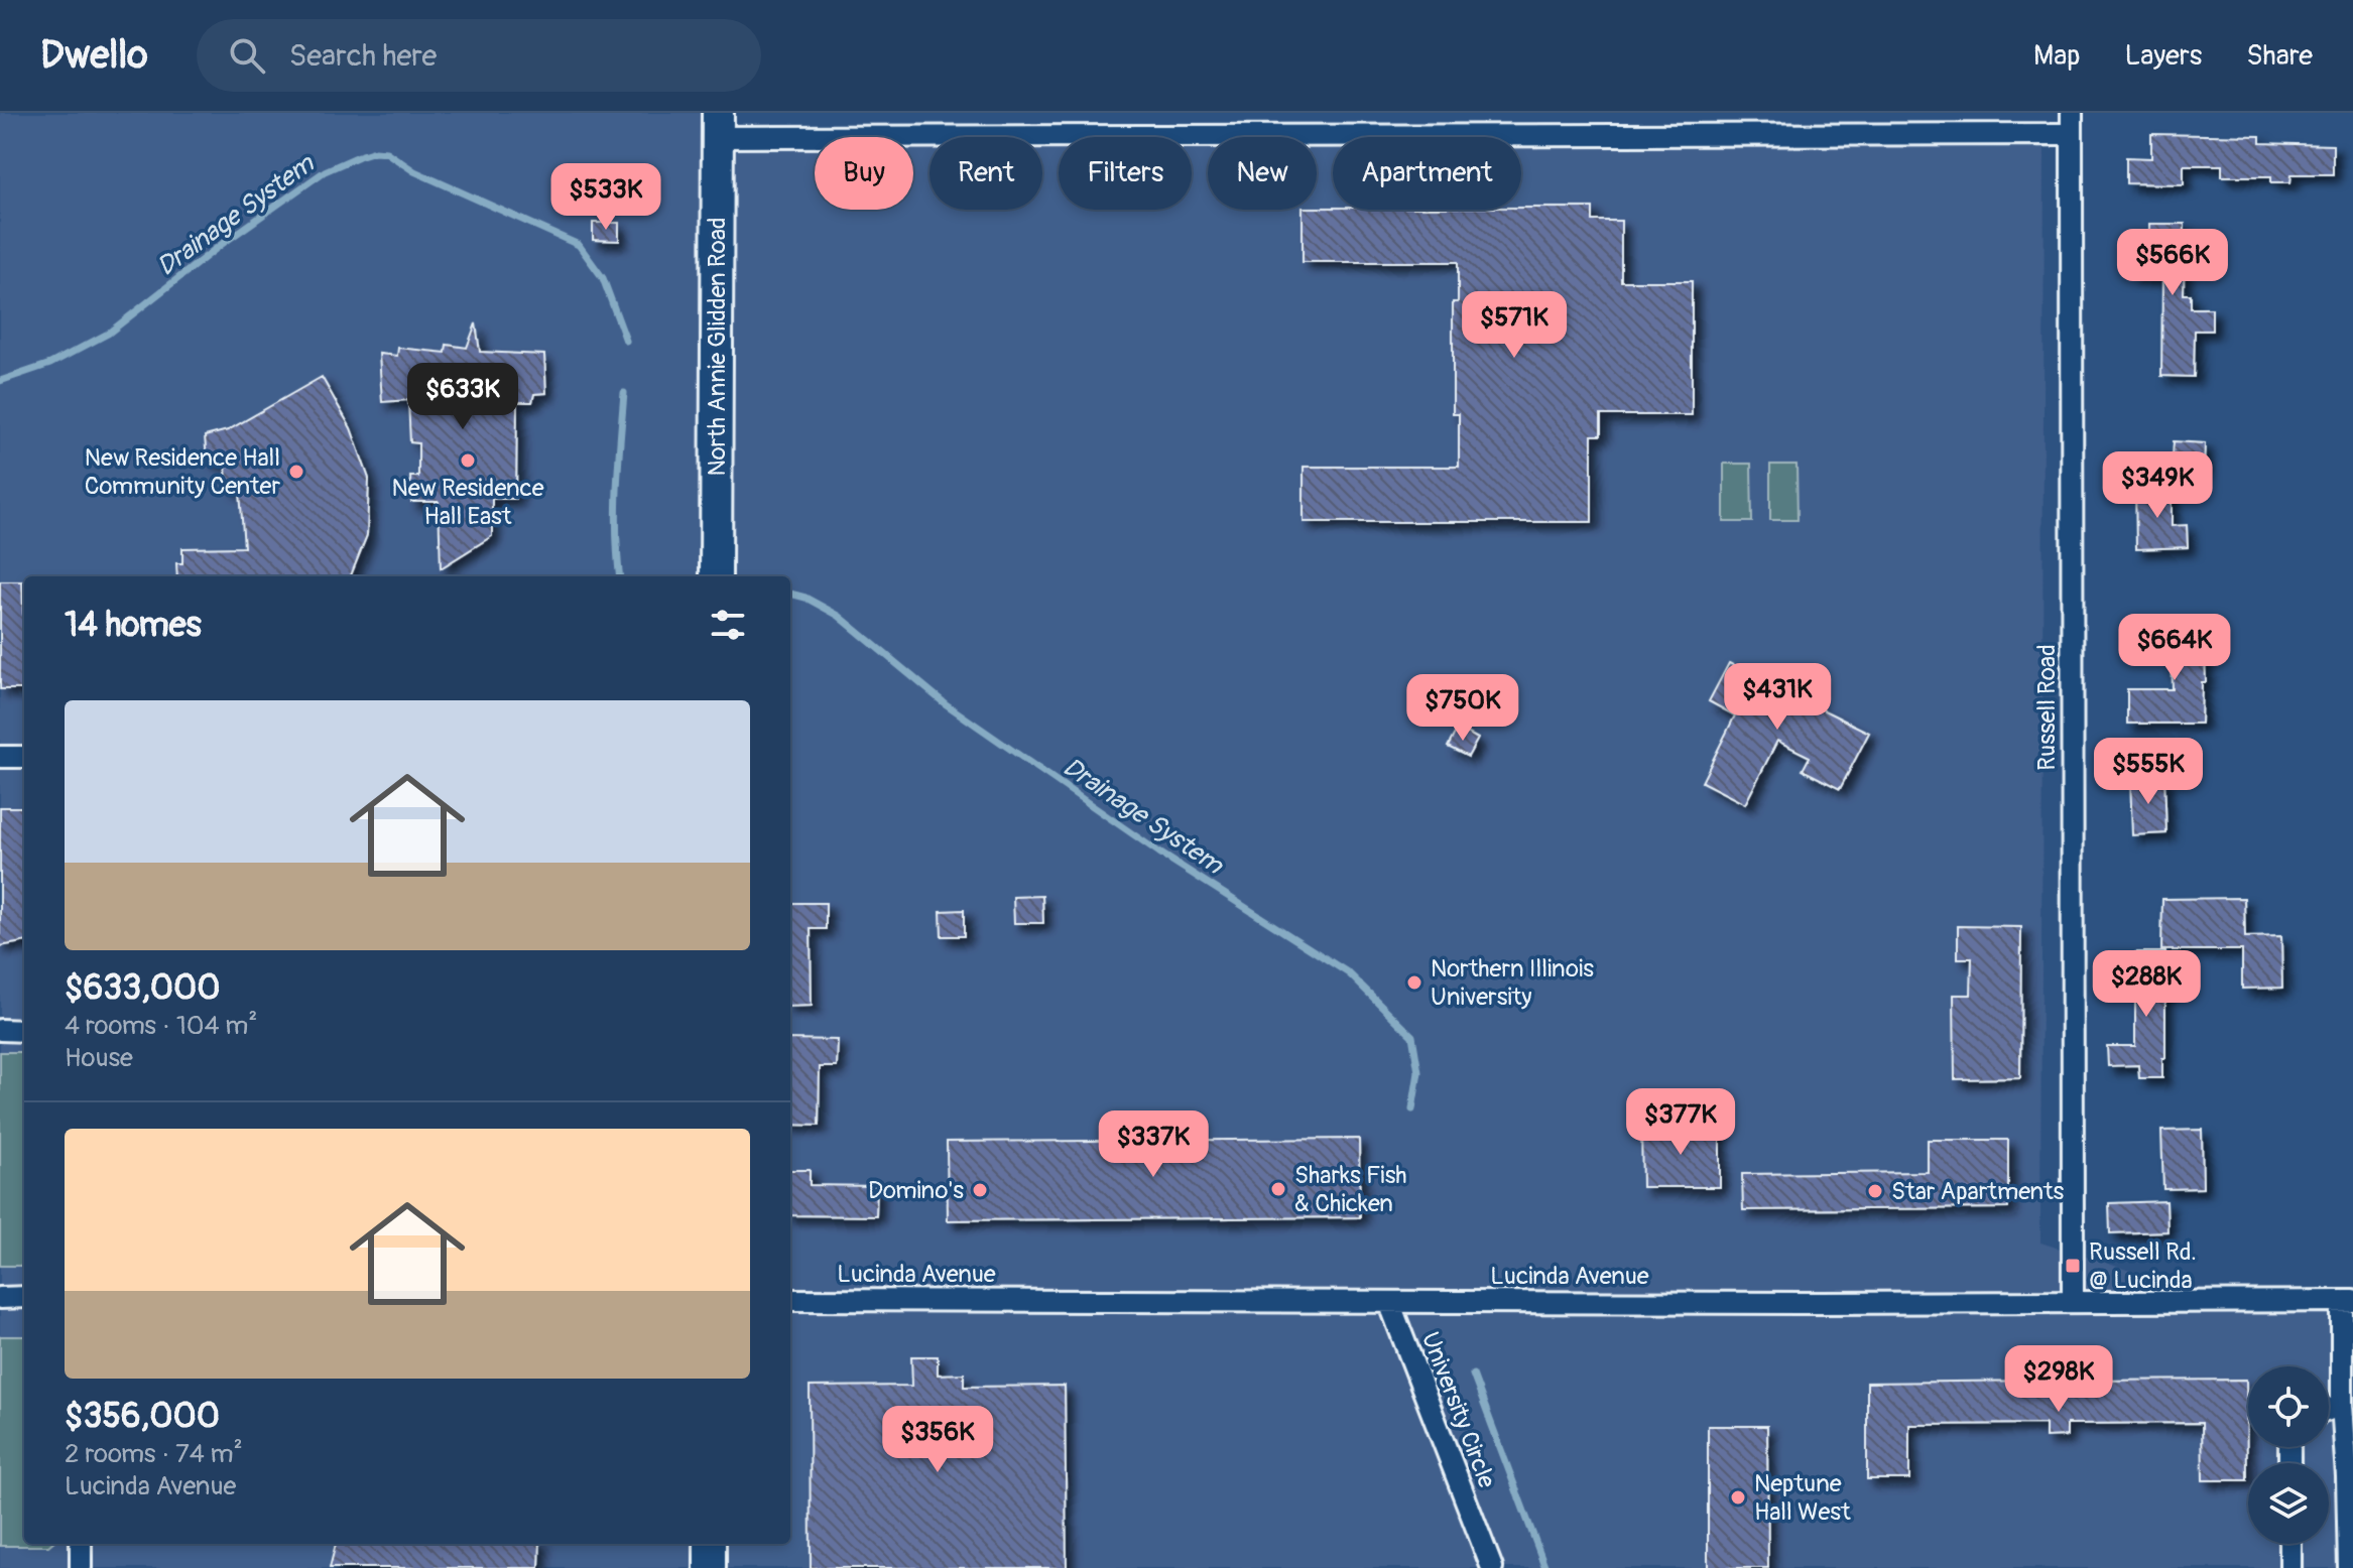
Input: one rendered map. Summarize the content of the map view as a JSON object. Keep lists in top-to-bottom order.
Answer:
{
  "streets": {
    "main road": ["North Annie Glidden Road"],
    "street": ["Russell Road", "Lucinda Avenue", "University Circle"]
  },
  "crossings": [
    ["Russell Road", "Lucinda Avenue"],
    ["Lucinda Avenue", "University Circle"]
  ],
  "water": ["Drainage System"],
  "places": {
    "other": [
      "New Residence Hall East",
      "New Residence Hall Community Center",
      "Northern Illinois University",
      "Sharks Fish & Chicken",
      "Domino's",
      "Star Apartments",
      "Neptune Hall West"
    ],
    "transit": ["Russell Rd. @ Lucinda"]
  },
  "page": {
    "header": "Dwello",
    "search": "Search here",
    "nav": ["Map", "Layers", "Share"],
    "chip": [
      "Buy",
      "Rent",
      "Filters",
      "New",
      "Apartment"
    ],
    "price": [
      "$533K",
      "$566K",
      "$571K",
      "$633K",
      "$349K",
      "$664K",
      "$431K",
      "$750K",
      "$555K",
      "$288K",
      "$377K",
      "$337K",
      "$298K",
      "$356K"
    ],
    "heading": "14 homes",
    "list": [
      {
        "name": "$633,000",
        "note": "4 rooms · 104 m² · House"
      },
      {
        "name": "$356,000",
        "note": "2 rooms · 74 m² · Lucinda Avenue"
      }
    ]
  }
}
